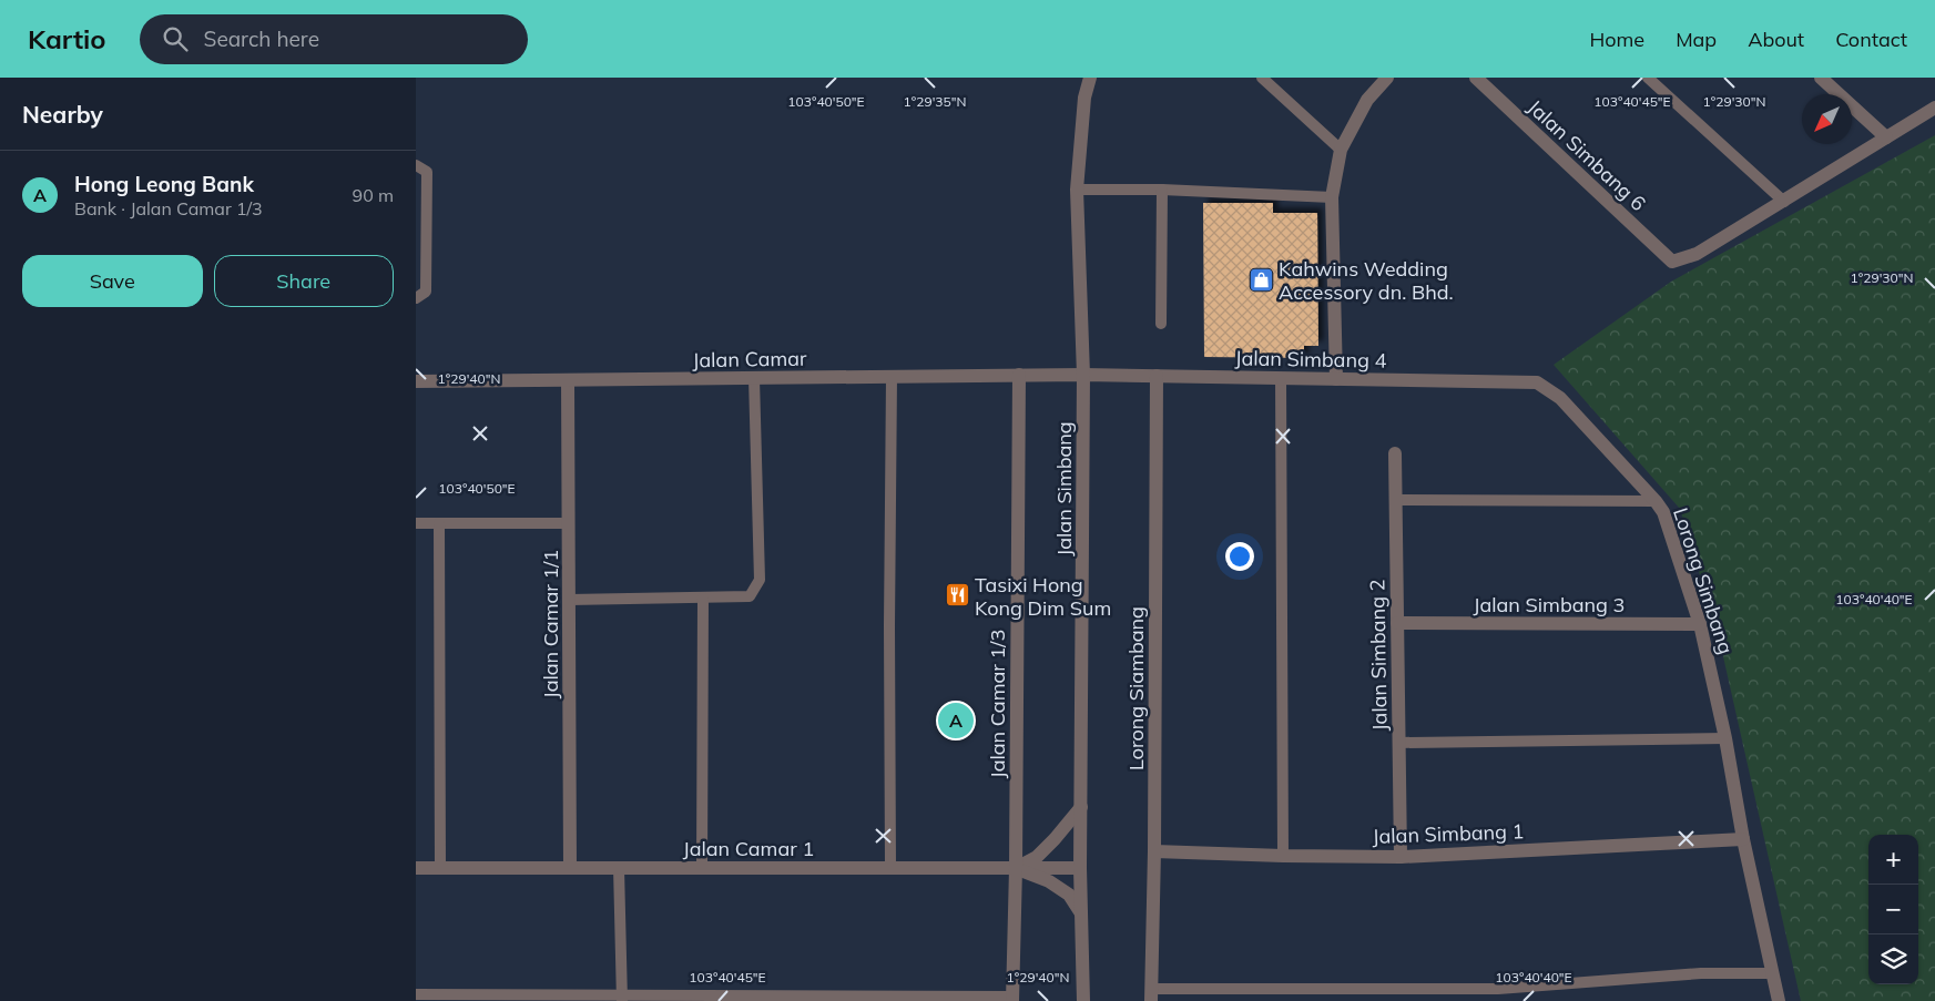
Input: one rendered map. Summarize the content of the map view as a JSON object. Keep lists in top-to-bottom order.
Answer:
{
  "streets": {
    "street": [
      "Jalan Simbang 6",
      "Jalan Camar",
      "Jalan Simbang 4",
      "Jalan Simbang",
      "Lorong Simbang",
      "Jalan Simbang 3",
      "Jalan Camar 1/1",
      "Jalan Simbang 2",
      "Lorong Siambang",
      "Jalan Camar 1/3",
      "Jalan Simbang 1",
      "Jalan Camar 1"
    ]
  },
  "crossings": [
    ["Jalan Camar", "Jalan Simbang 4"],
    ["Jalan Camar", "Jalan Simbang"],
    ["Jalan Camar", "Jalan Camar 1/1"],
    ["Jalan Camar", "Jalan Camar 1/3"],
    ["Jalan Simbang 4", "Jalan Simbang"],
    ["Jalan Simbang 4", "Lorong Simbang"],
    ["Jalan Simbang 4", "Lorong Siambang"],
    ["Jalan Simbang", "Jalan Camar 1"],
    ["Lorong Simbang", "Jalan Simbang 3"],
    ["Lorong Simbang", "Jalan Simbang 1"],
    ["Jalan Simbang 3", "Jalan Simbang 2"],
    ["Jalan Camar 1/1", "Jalan Camar 1"],
    ["Jalan Simbang 2", "Jalan Simbang 1"],
    ["Lorong Siambang", "Jalan Simbang 1"],
    ["Jalan Camar 1/3", "Jalan Camar 1"]
  ],
  "places": {
    "shop": ["Kahwins Wedding Accessory dn. Bhd."],
    "restaurant": ["Tasixi Hong Kong Dim Sum"]
  },
  "north": "bottom left",
  "page": {
    "header": "Kartio",
    "search": "Search here",
    "nav": [
      "Home",
      "Map",
      "About",
      "Contact"
    ],
    "heading": "Nearby",
    "list": [
      {
        "mark": "A",
        "name": "Hong Leong Bank",
        "note": "Bank · Jalan Camar 1/3",
        "value": "90 m"
      }
    ],
    "buttons": ["Save", "Share"],
    "pins": "A",
    "map_buttons": ["+", "−"]
  },
  "coordinates": [
    "103°40'50\"E",
    "1°29'35\"N",
    "103°40'45\"E",
    "1°29'30\"N",
    "1°29'40\"N",
    "103°40'40\"E"
  ]
}
